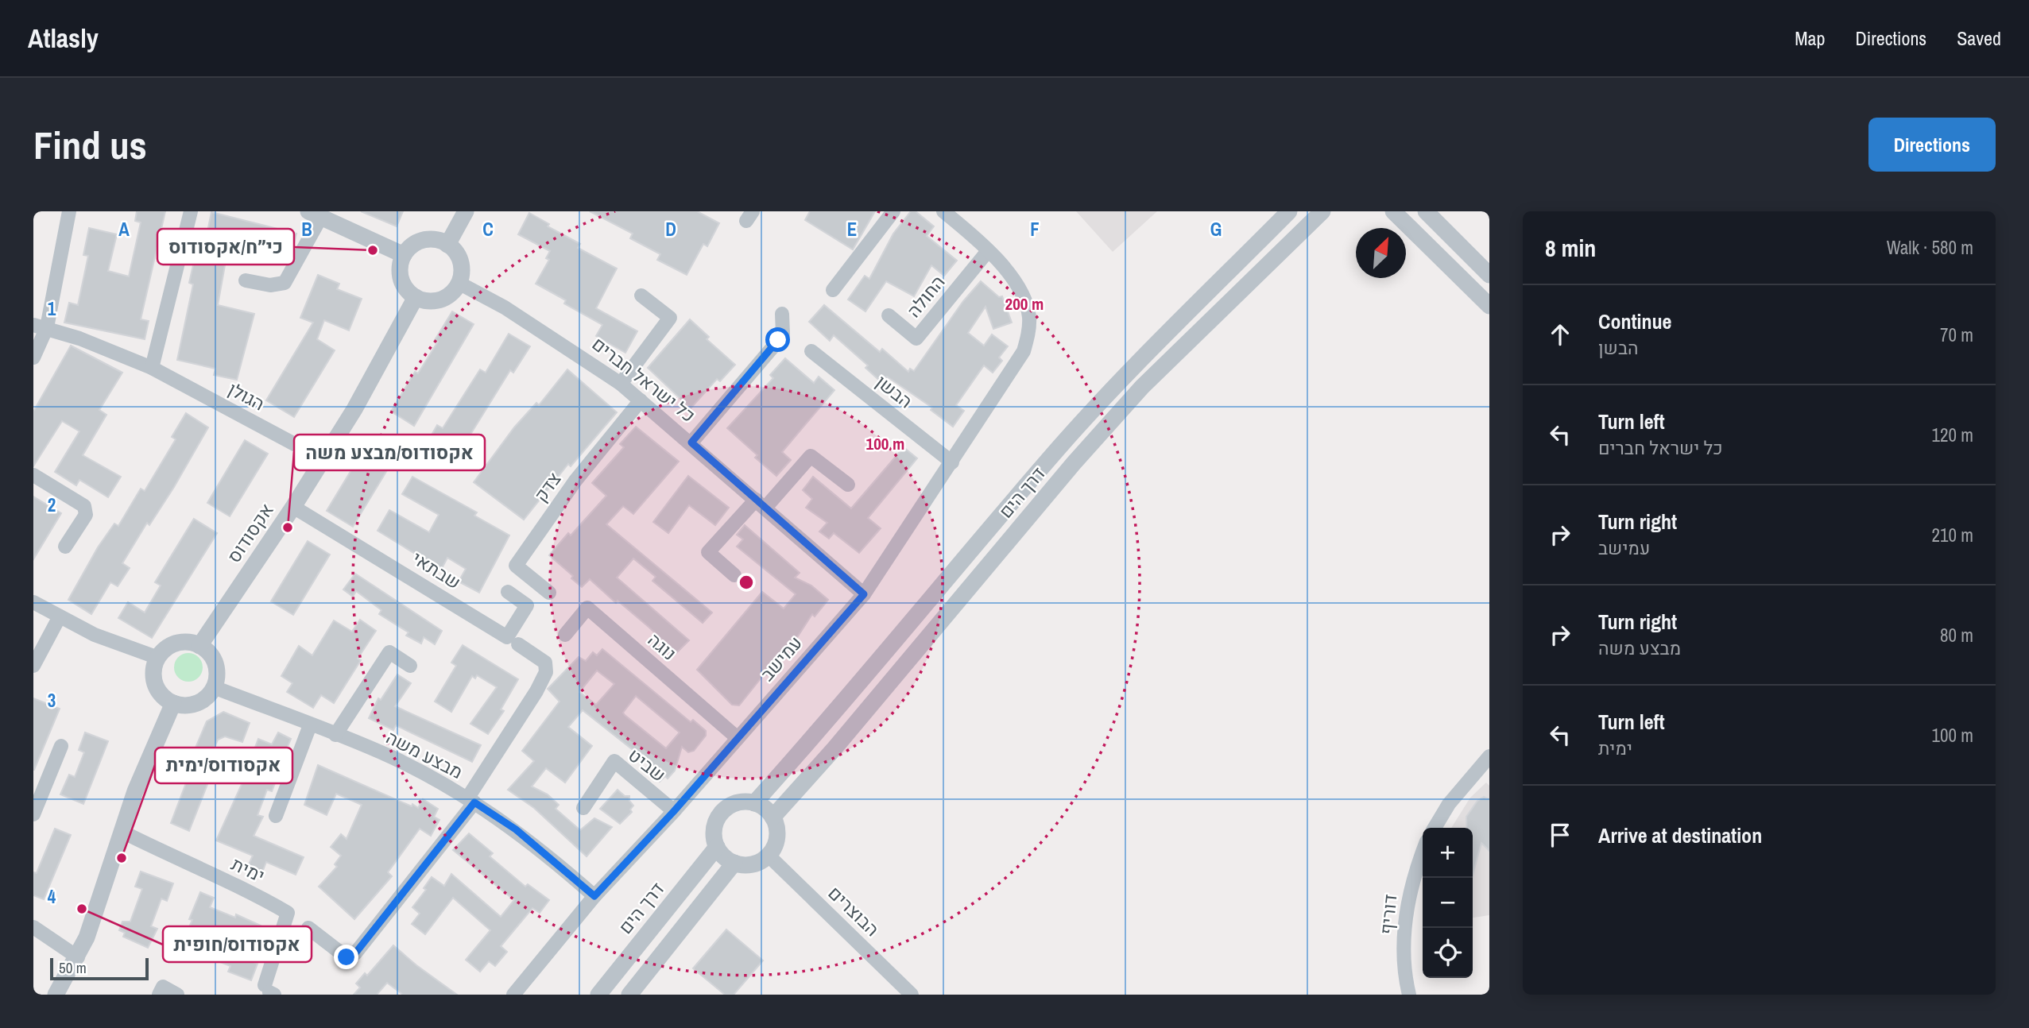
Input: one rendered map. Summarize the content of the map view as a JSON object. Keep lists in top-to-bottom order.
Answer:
{
  "streets": {
    "street": [
      "החולה",
      "כל ישראל חברים",
      "הבשן",
      "הגולן",
      "צדק",
      "דרך הים",
      "אקסודוס",
      "שבתאי",
      "נוגה",
      "עמישב",
      "מבצע משה",
      "שביט",
      "ימית",
      "הבוצרים",
      "דוריף"
    ]
  },
  "crossings": [
    ["החולה", "עמישב"],
    ["כל ישראל חברים", "צדק"],
    ["כל ישראל חברים", "אקסודוס"],
    ["כל ישראל חברים", "עמישב"],
    ["הבשן", "עמישב"],
    ["הגולן", "אקסודוס"],
    ["דרך הים", "הבוצרים"],
    ["אקסודוס", "שבתאי"],
    ["אקסודוס", "מבצע משה"],
    ["נוגה", "עמישב"],
    ["עמישב", "מבצע משה"],
    ["עמישב", "שביט"]
  ],
  "places": [
    "כי״ח/אקסודוס",
    "אקסודוס/מבצע משה",
    "אקסודוס/ימית",
    "אקסודוס/חופית"
  ],
  "scale_bar": "50 m",
  "north": "top right",
  "page": {
    "header": "Atlasly",
    "nav": ["Map", "Directions", "Saved"],
    "buttons": "Directions",
    "title": "Find us",
    "heading": ["8 min", "Walk · 580 m"],
    "list": [
      ["Continue", "הבשן", "70 m"],
      ["Turn left", "כל ישראל חברים", "120 m"],
      ["Turn right", "עמישב", "210 m"],
      ["Turn right", "מבצע משה", "80 m"],
      ["Turn left", "ימית", "100 m"],
      "Arrive at destination"
    ],
    "map_buttons": ["+", "−"],
    "scale": "50 m"
  },
  "grid": {
    "columns": [
      "A",
      "B",
      "C",
      "D",
      "E",
      "F",
      "G"
    ],
    "rows": [
      "1",
      "2",
      "3",
      "4"
    ]
  },
  "rings": ["200 m", "100 m"]
}
